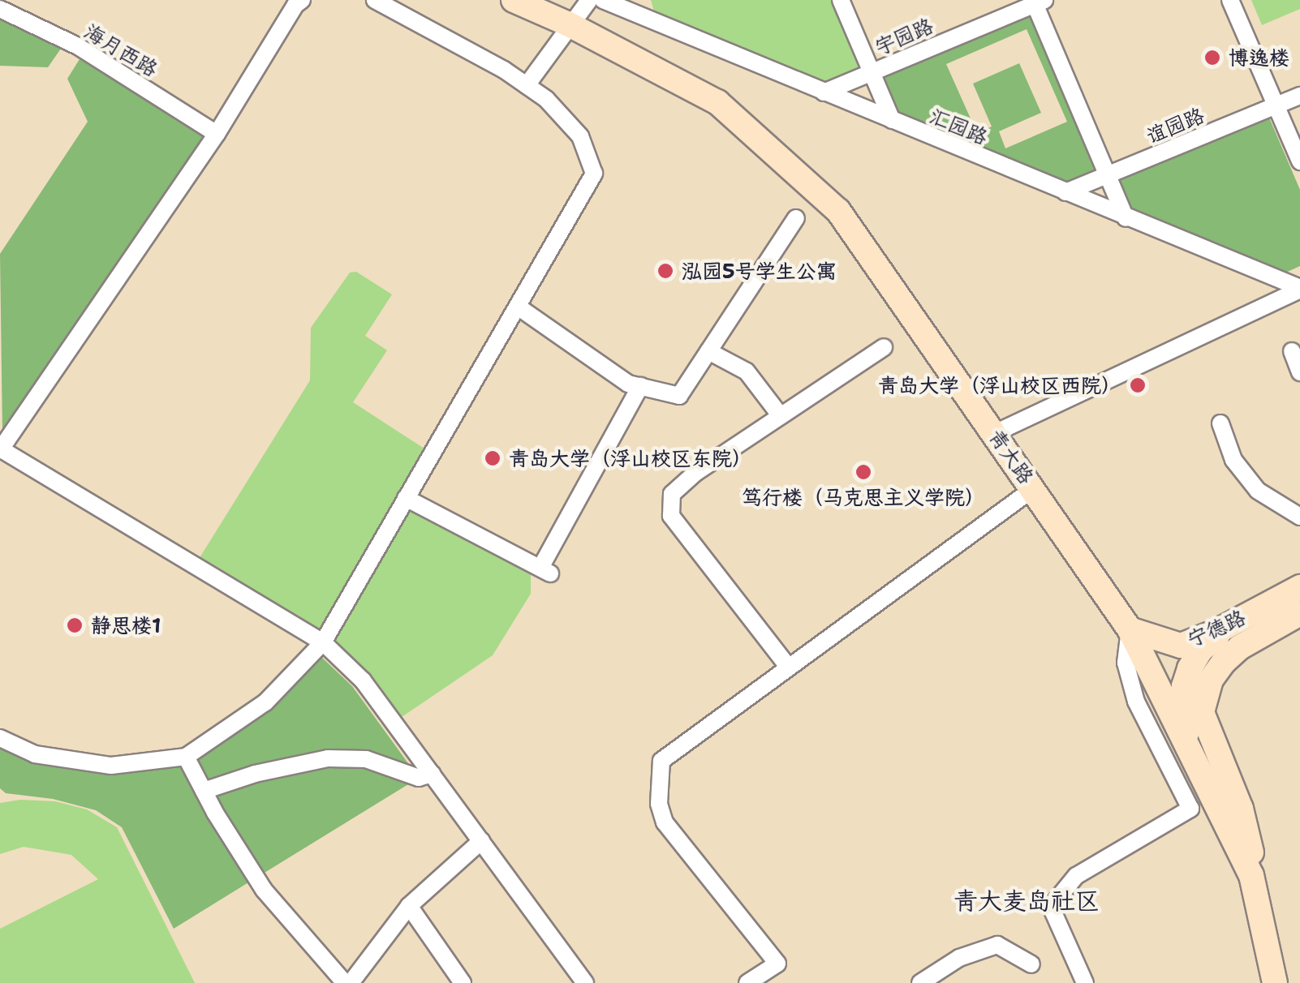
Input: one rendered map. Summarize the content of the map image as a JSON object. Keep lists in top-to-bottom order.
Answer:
{
  "streets": {
    "street": [
      "宇园路",
      "海月西路",
      "谊园路",
      "汇园路",
      "青大路",
      "宁德路"
    ]
  },
  "crossings": [
    ["宇园路", "汇园路"],
    ["谊园路", "汇园路"],
    ["青大路", "宁德路"]
  ],
  "districts": ["青大麦岛社区"],
  "places": [
    "博逸楼",
    "泓园5号学生公寓",
    "青岛大学（浮山校区西院）",
    "青岛大学（浮山校区东院）",
    "笃行楼（马克思主义学院）",
    "静思楼1"
  ]
}
